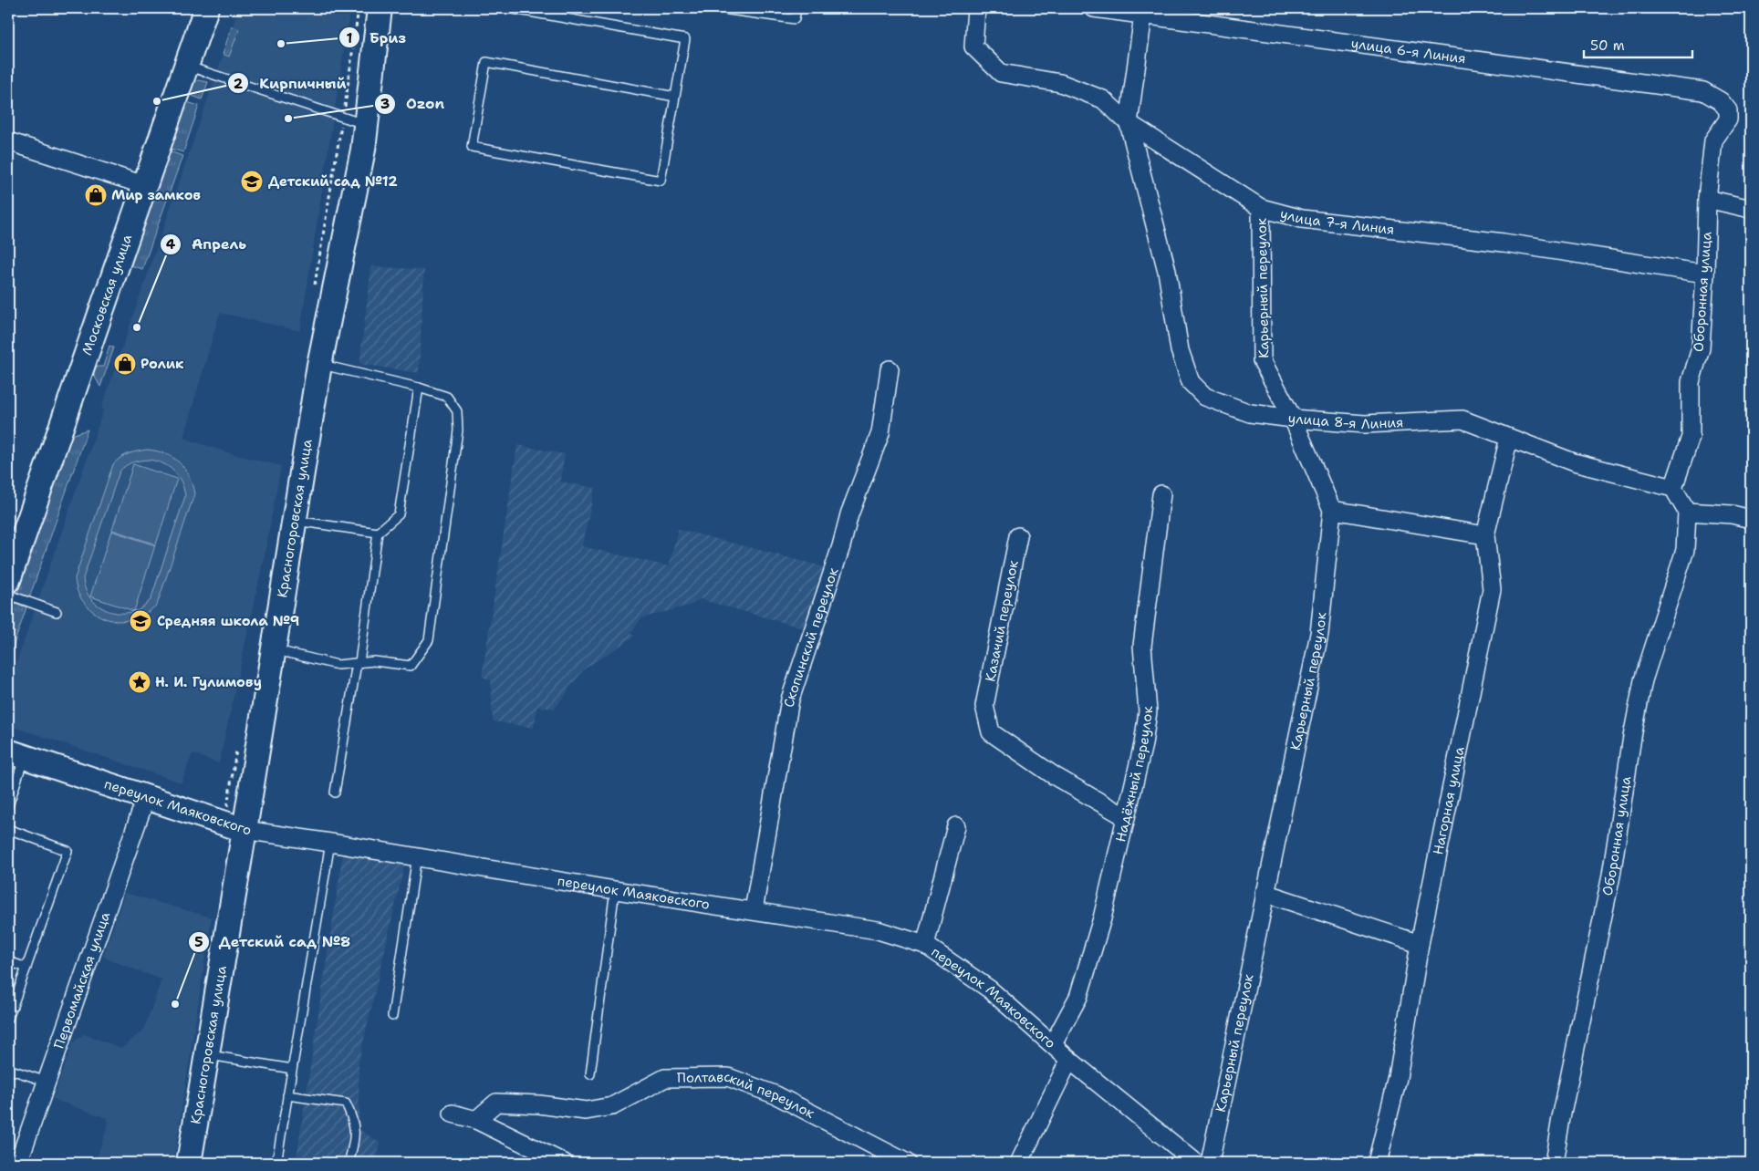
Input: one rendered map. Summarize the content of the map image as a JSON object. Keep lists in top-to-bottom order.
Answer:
{
  "streets": {
    "street": [
      "улица 6-я Линия",
      "улица 7-я Линия",
      "Карьерный переулок",
      "Оборонная улица",
      "Московская улица",
      "улица 8-я Линия",
      "Красногоровская улица",
      "Казачий переулок",
      "Скопинский переулок",
      "Надёжный переулок",
      "Нагорная улица",
      "переулок Маяковского",
      "Первомайская улица",
      "Полтавский переулок"
    ]
  },
  "crossings": [
    ["улица 6-я Линия", "Оборонная улица"],
    ["улица 7-я Линия", "Карьерный переулок"],
    ["улица 7-я Линия", "Оборонная улица"],
    ["улица 7-я Линия", "улица 8-я Линия"],
    ["Карьерный переулок", "улица 8-я Линия"],
    ["Оборонная улица", "улица 8-я Линия"],
    ["улица 8-я Линия", "Нагорная улица"],
    ["Красногоровская улица", "переулок Маяковского"],
    ["Казачий переулок", "Надёжный переулок"],
    ["Скопинский переулок", "переулок Маяковского"],
    ["Надёжный переулок", "переулок Маяковского"],
    ["переулок Маяковского", "Первомайская улица"]
  ],
  "places": {
    "other": [
      "Бриз",
      "Кирпичный",
      "Ozon",
      "Апрель",
      "Детский сад №8"
    ],
    "school or university": ["Детский сад №12", "Средняя школа №9"],
    "shop": ["Мир замков", "Ролик"],
    "place": ["Н. И. Гулимову"]
  },
  "scale_bar": "50 m"
}
